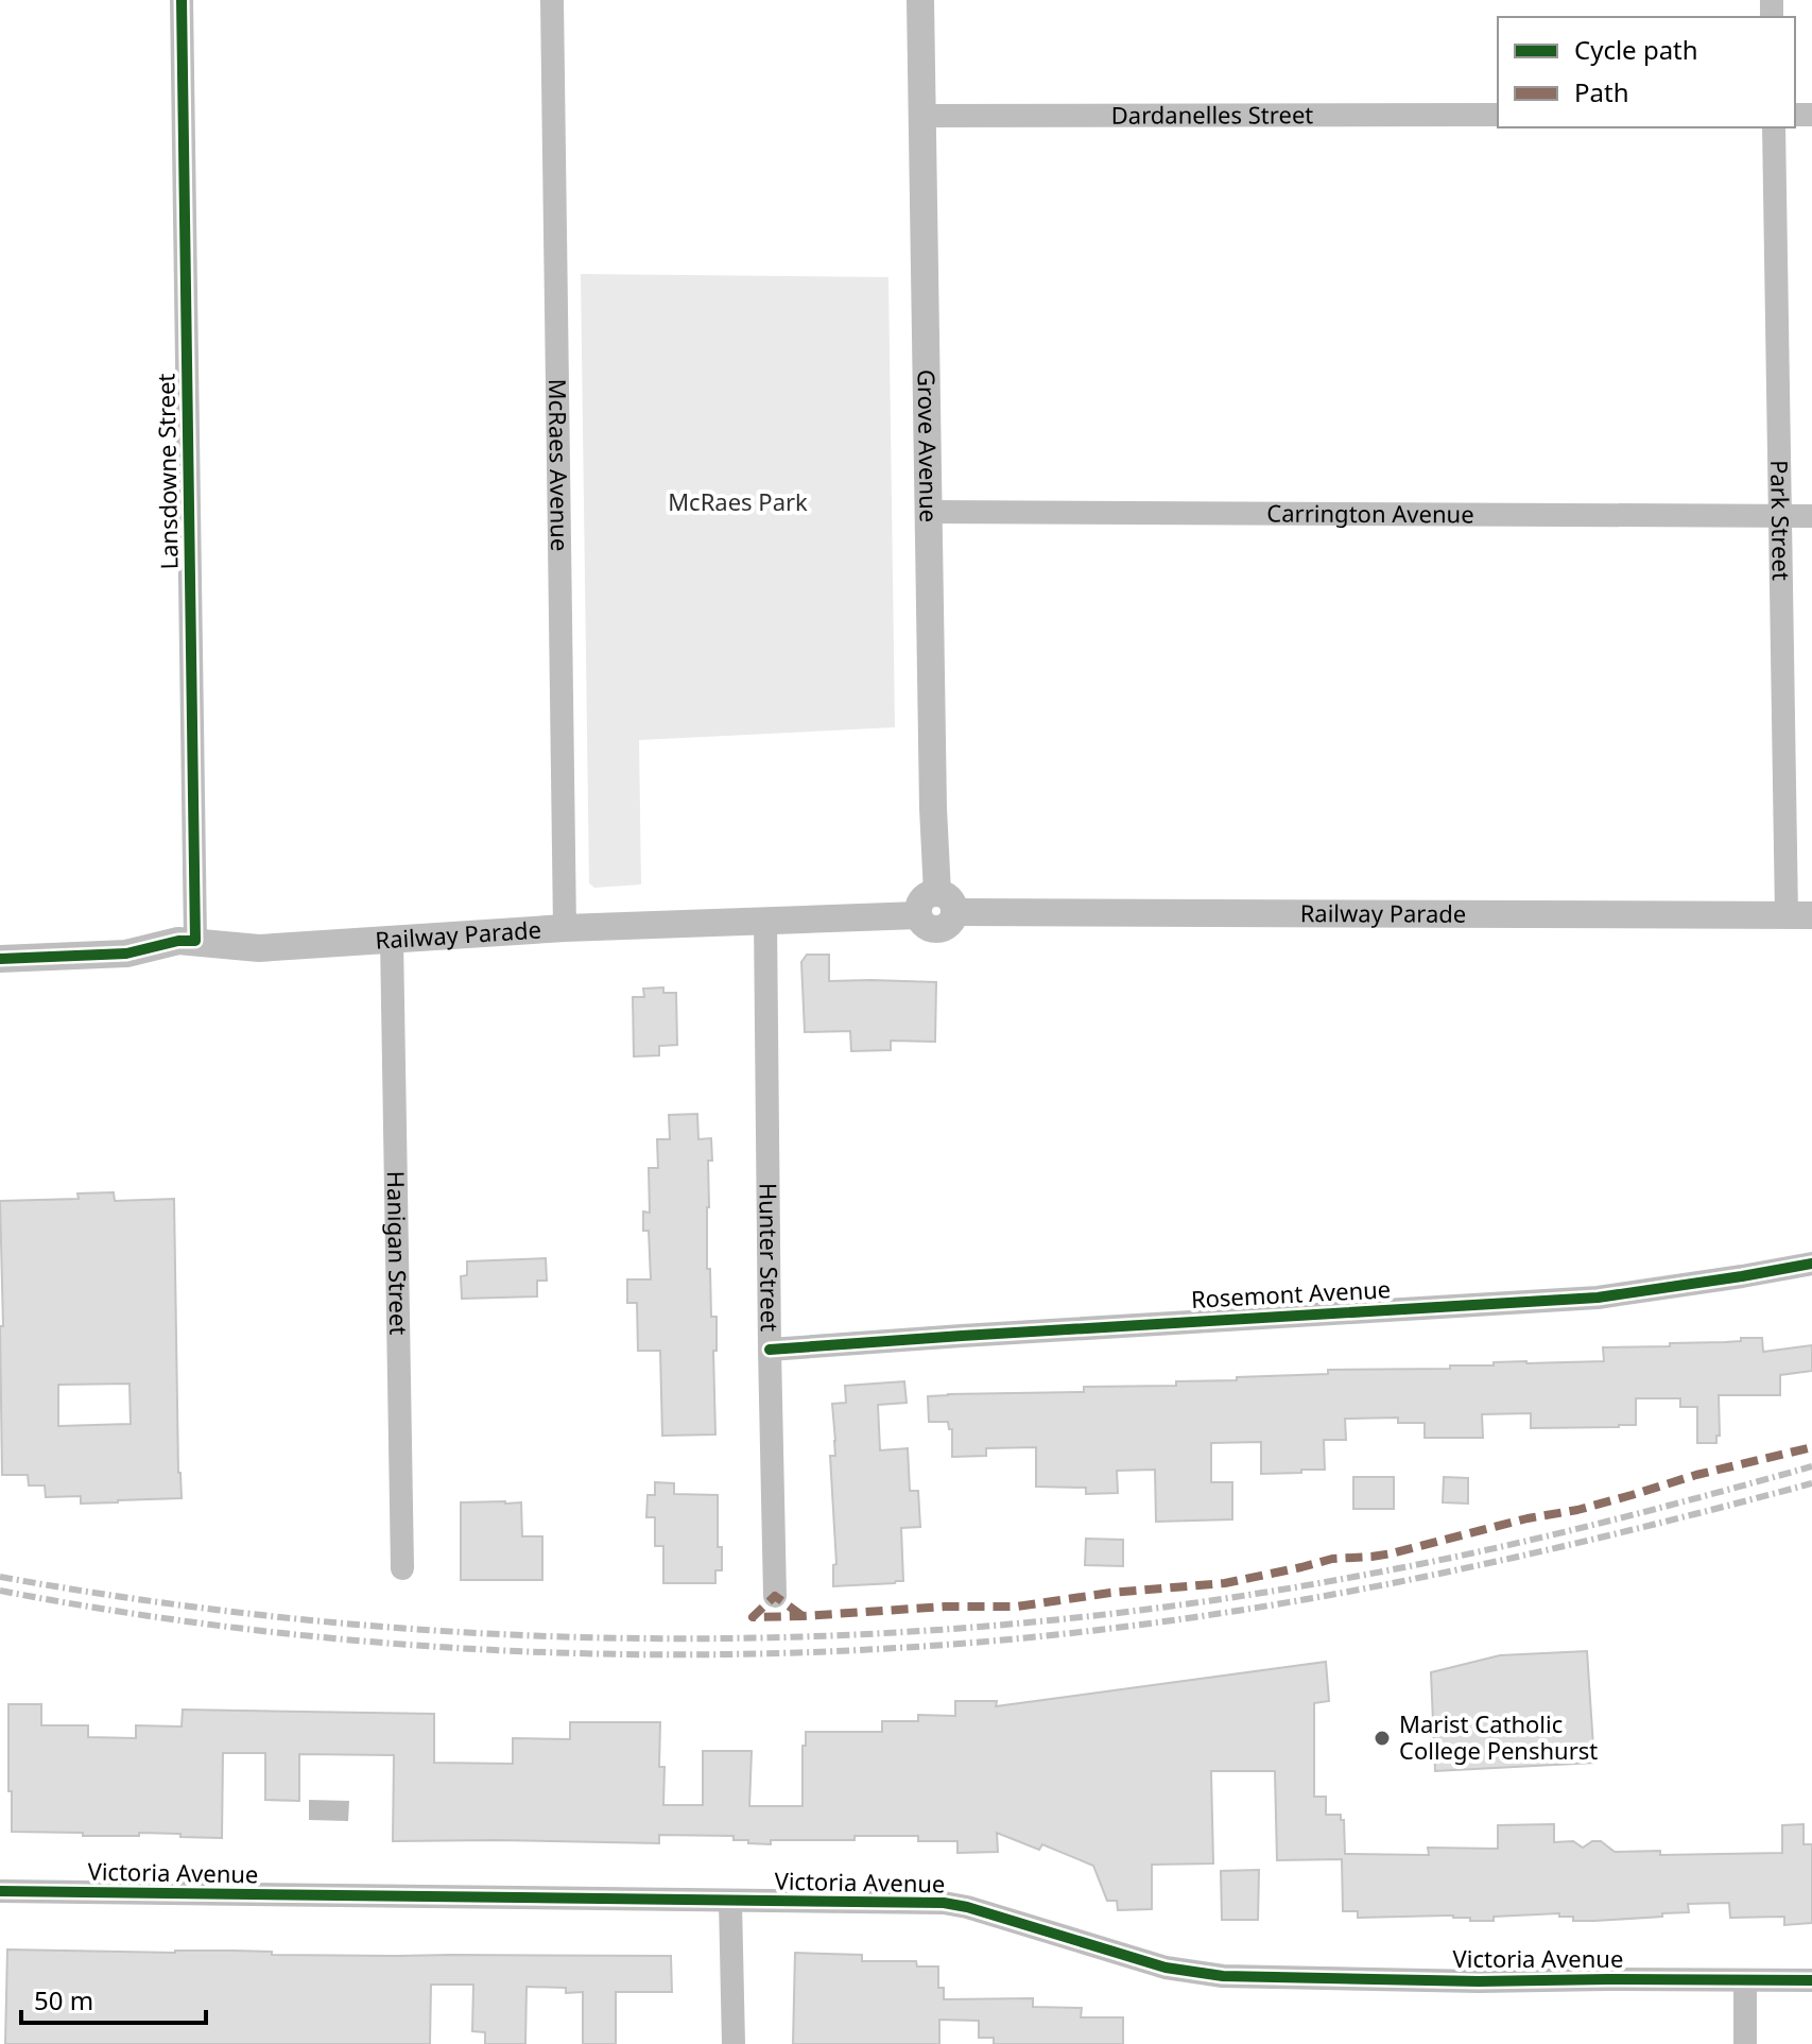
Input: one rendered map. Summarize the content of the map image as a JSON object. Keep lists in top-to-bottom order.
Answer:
{
  "streets": {
    "street": [
      "Dardanelles Street",
      "Grove Avenue",
      "McRaes Avenue",
      "Lansdowne Street",
      "Carrington Avenue",
      "Park Street",
      "Railway Parade",
      "Hanigan Street",
      "Hunter Street",
      "Rosemont Avenue",
      "Victoria Avenue"
    ]
  },
  "crossings": [
    ["Dardanelles Street", "Grove Avenue"],
    ["Grove Avenue", "Carrington Avenue"],
    ["Grove Avenue", "Railway Parade"],
    ["McRaes Avenue", "Railway Parade"],
    ["Lansdowne Street", "Railway Parade"],
    ["Carrington Avenue", "Park Street"],
    ["Park Street", "Railway Parade"],
    ["Railway Parade", "Hanigan Street"],
    ["Railway Parade", "Hunter Street"],
    ["Hunter Street", "Rosemont Avenue"]
  ],
  "parks": ["McRaes Park"],
  "places": ["Marist Catholic College Penshurst"],
  "legend": ["Cycle path", "Path"],
  "scale_bar": "50 m"
}
